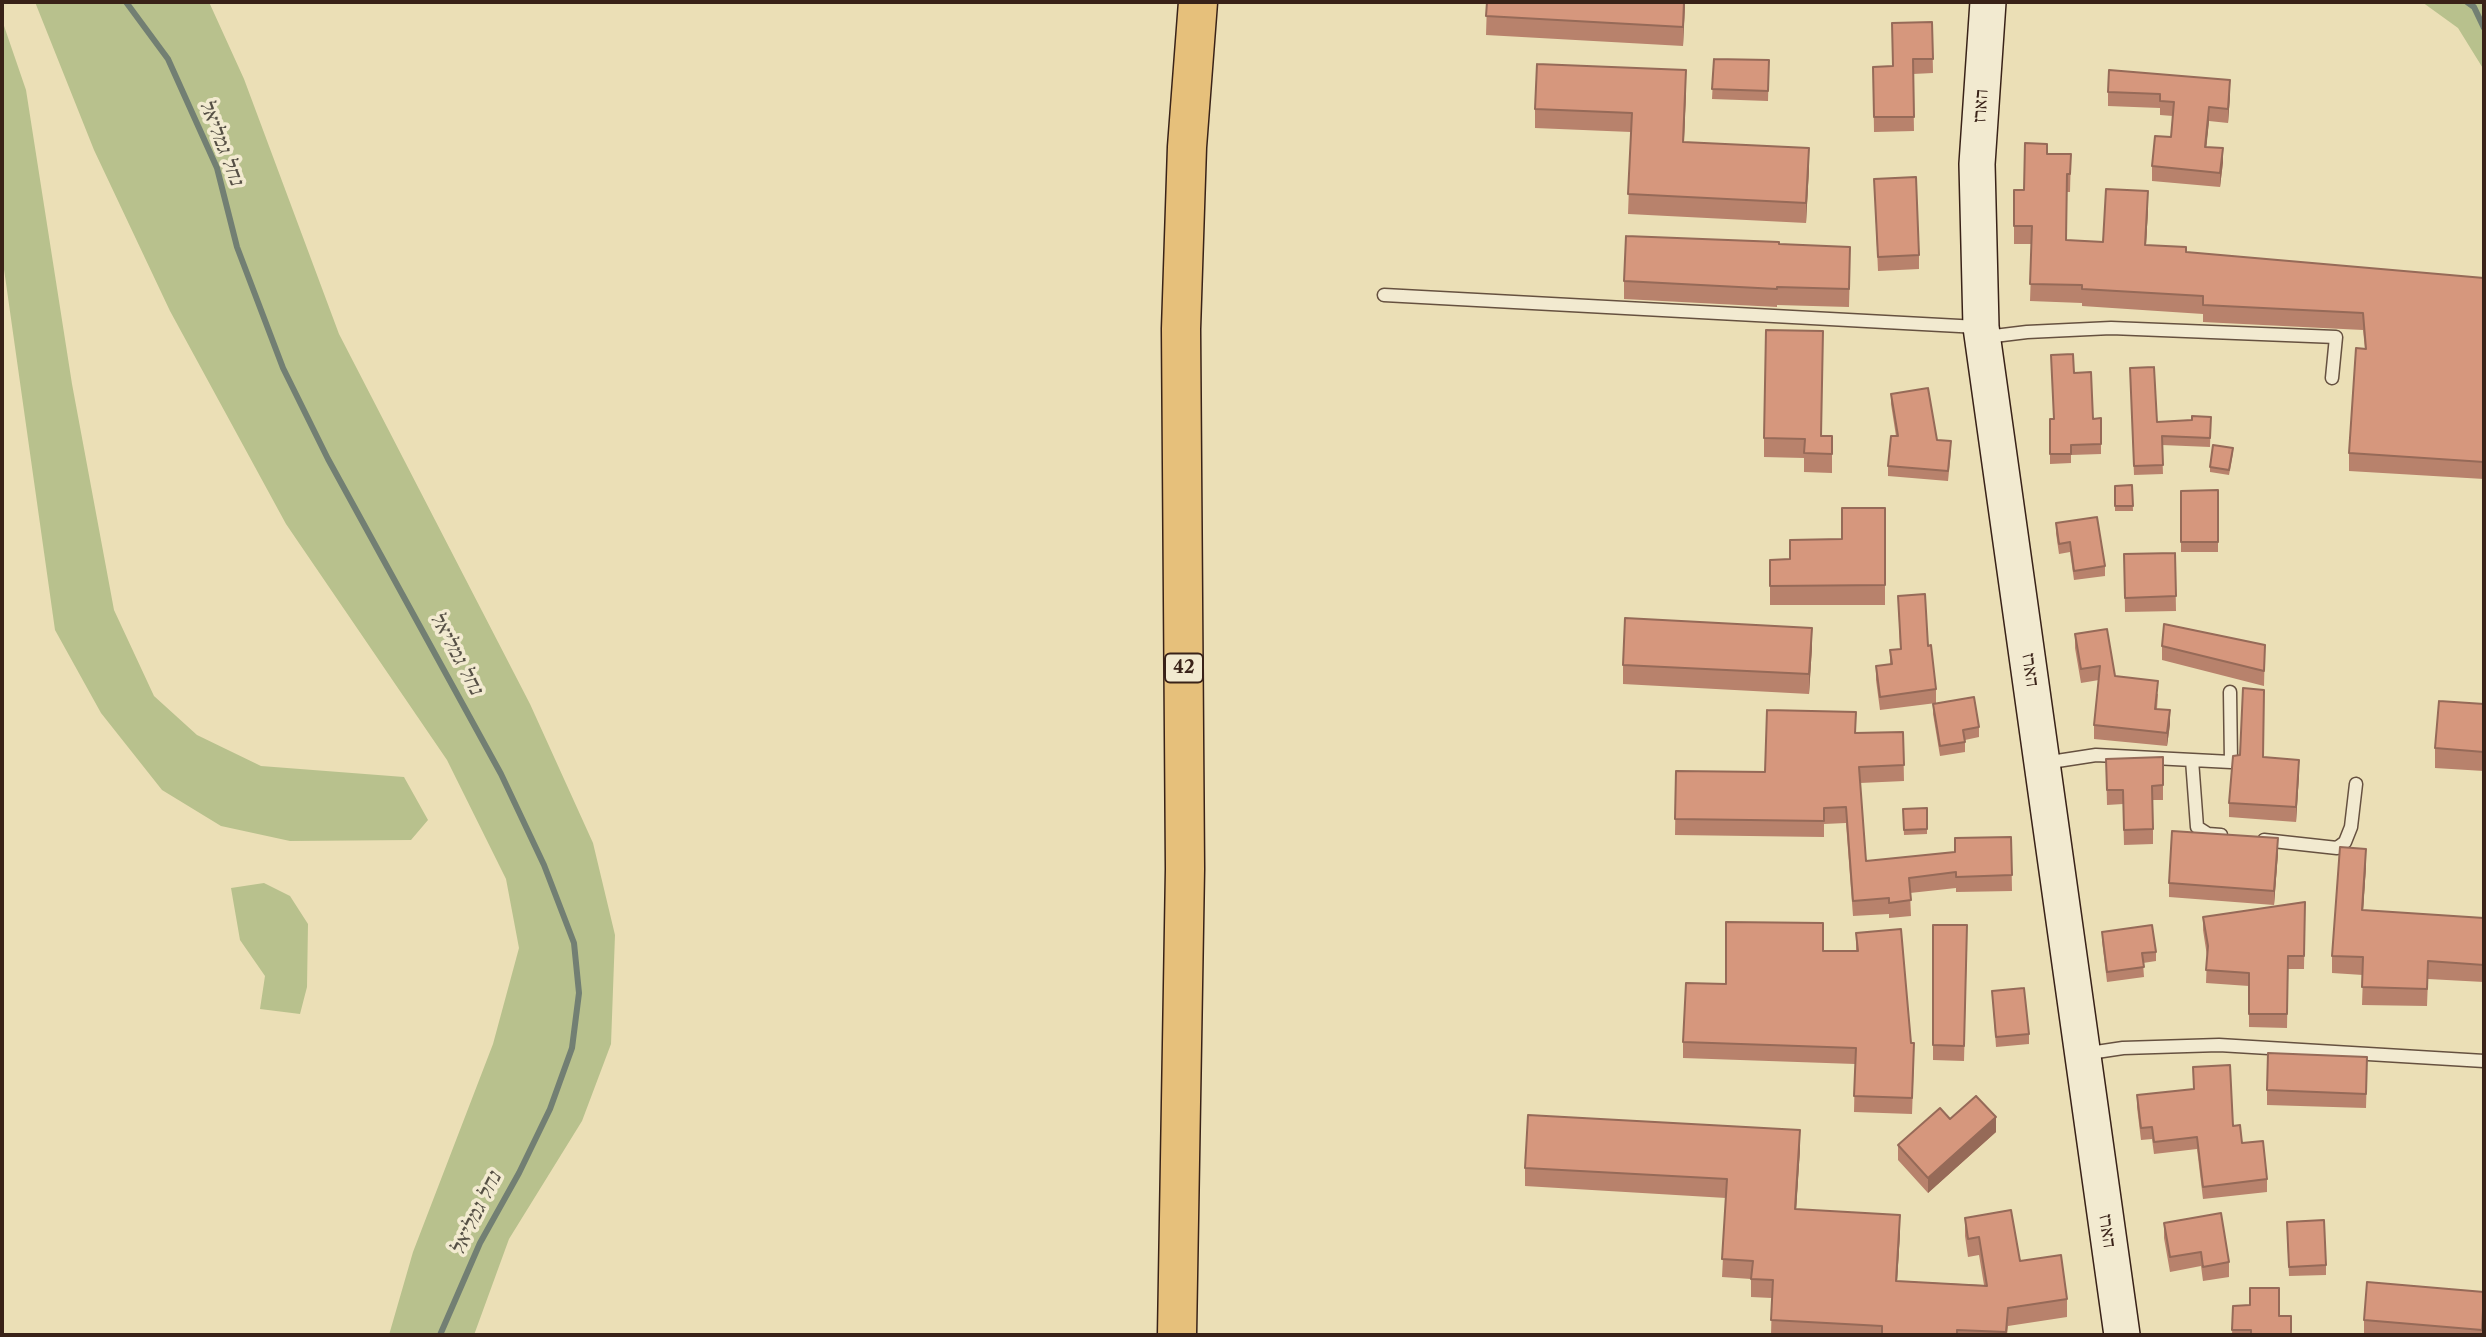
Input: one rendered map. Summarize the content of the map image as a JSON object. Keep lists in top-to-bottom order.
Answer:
{
  "streets": {
    "highway": ["42"],
    "street": ["הארז"]
  },
  "water": ["נחל גמליאל"]
}
